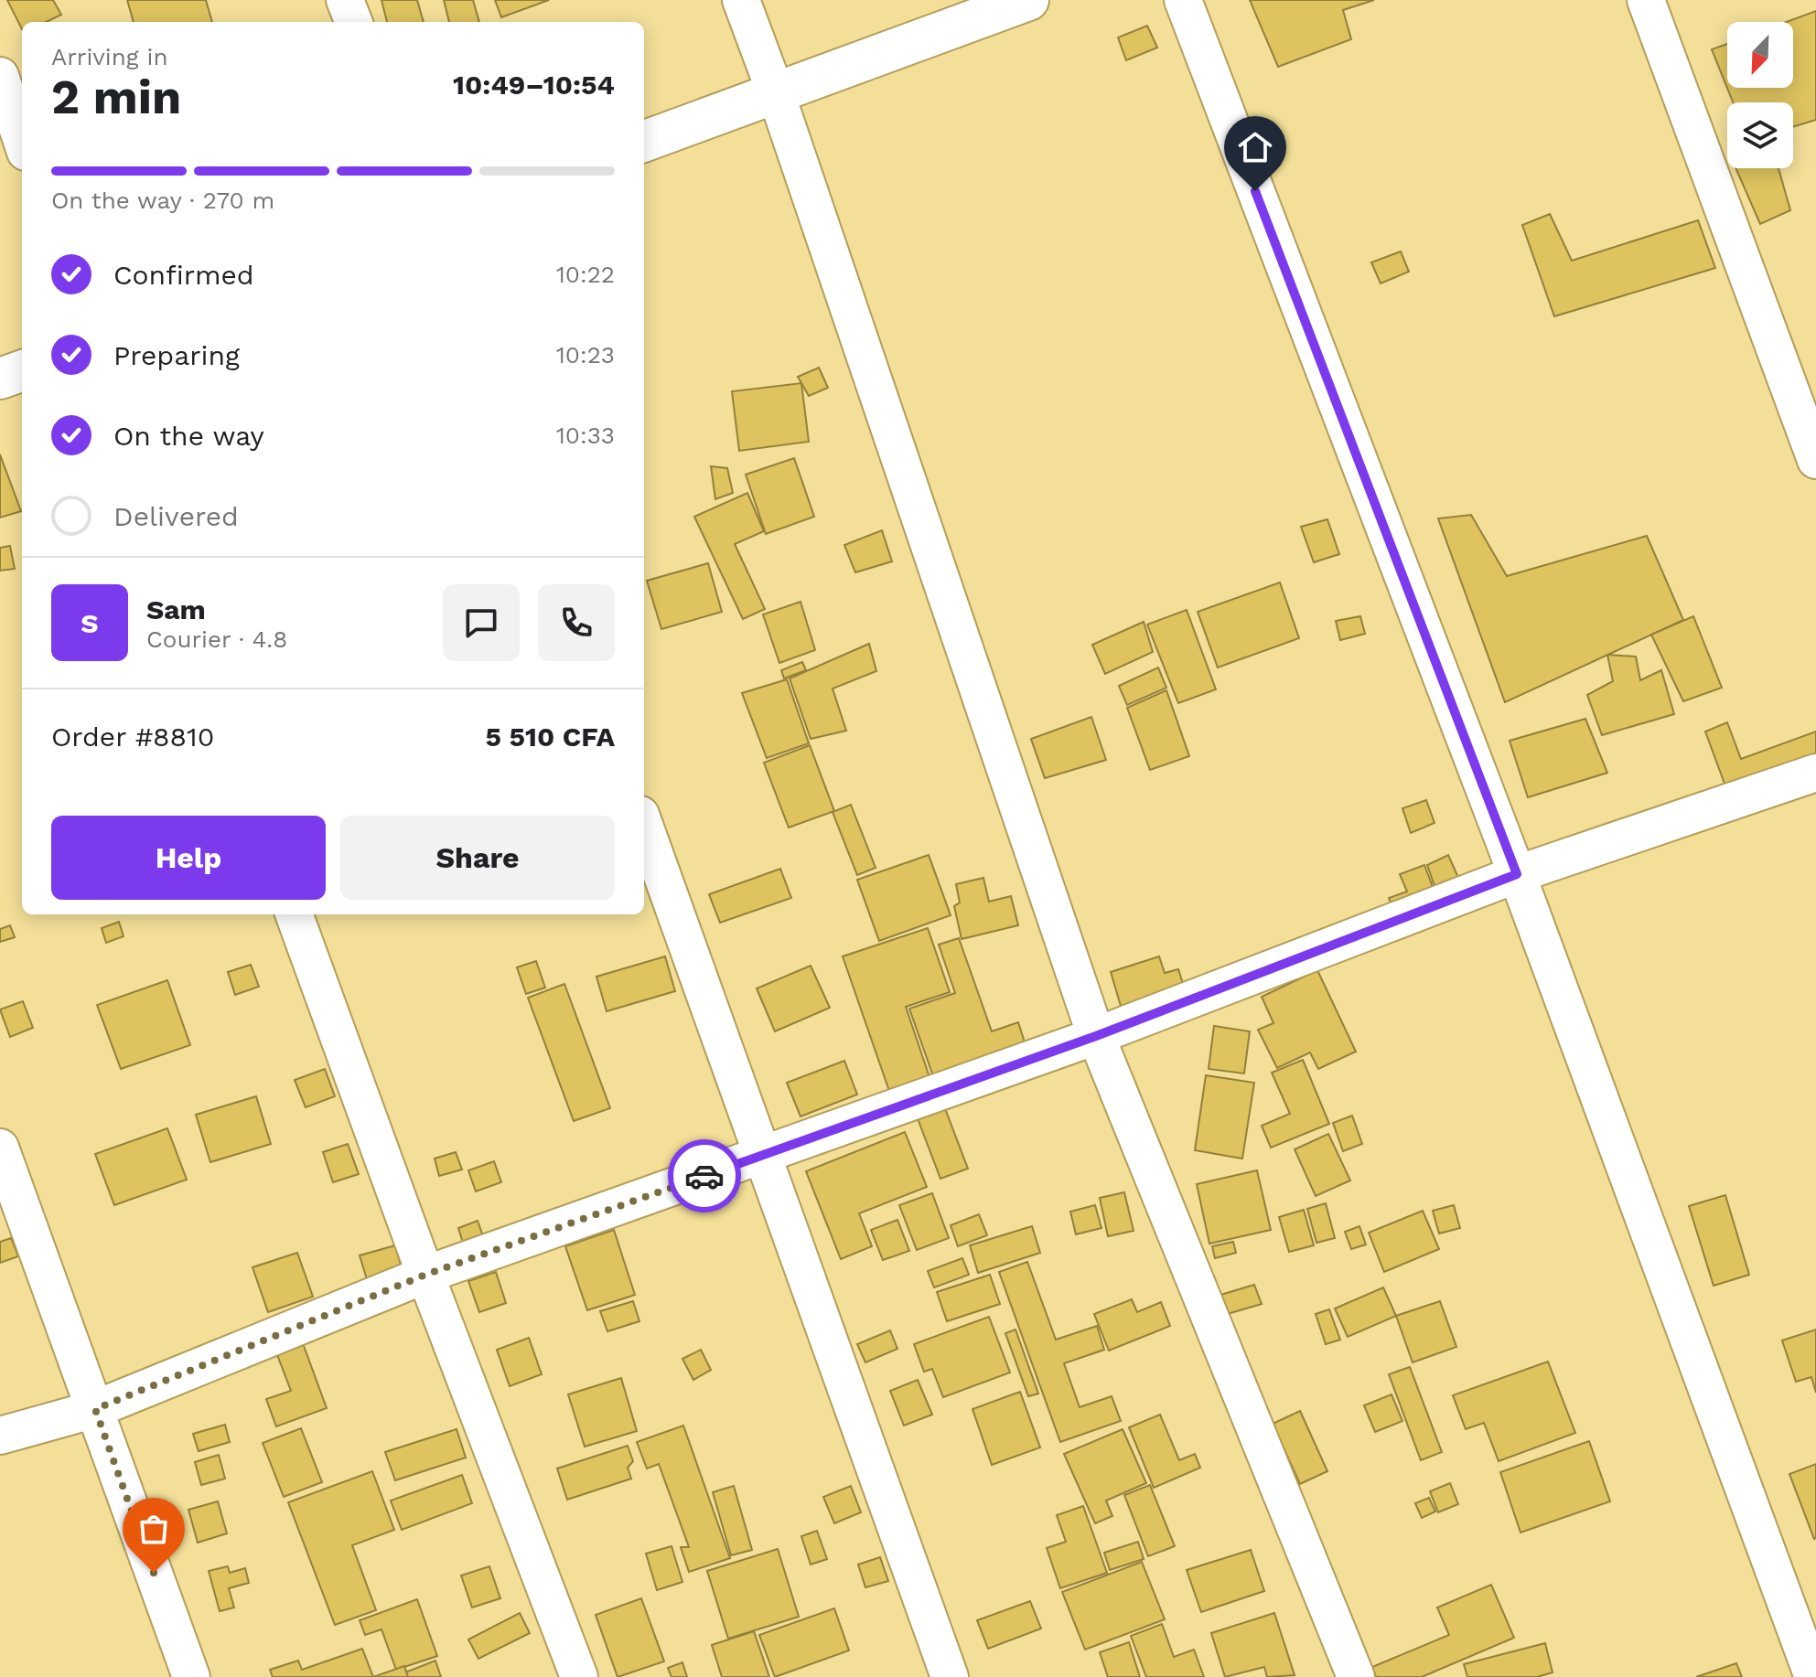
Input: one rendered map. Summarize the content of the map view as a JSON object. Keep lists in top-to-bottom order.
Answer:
{
  "north": "bottom left",
  "page": {
    "heading": ["2 min", "Arriving in", "10:49–10:54"],
    "panel": [
      "Sam",
      "Courier · 4.8",
      "Order #8810",
      "5 510 CFA"
    ],
    "bar": "On the way · 270 m",
    "list": [
      ["Confirmed", "10:22"],
      ["Preparing", "10:23"],
      ["On the way", "10:33"],
      "Delivered"
    ],
    "round": "S",
    "buttons": ["Help", "Share"]
  }
}
